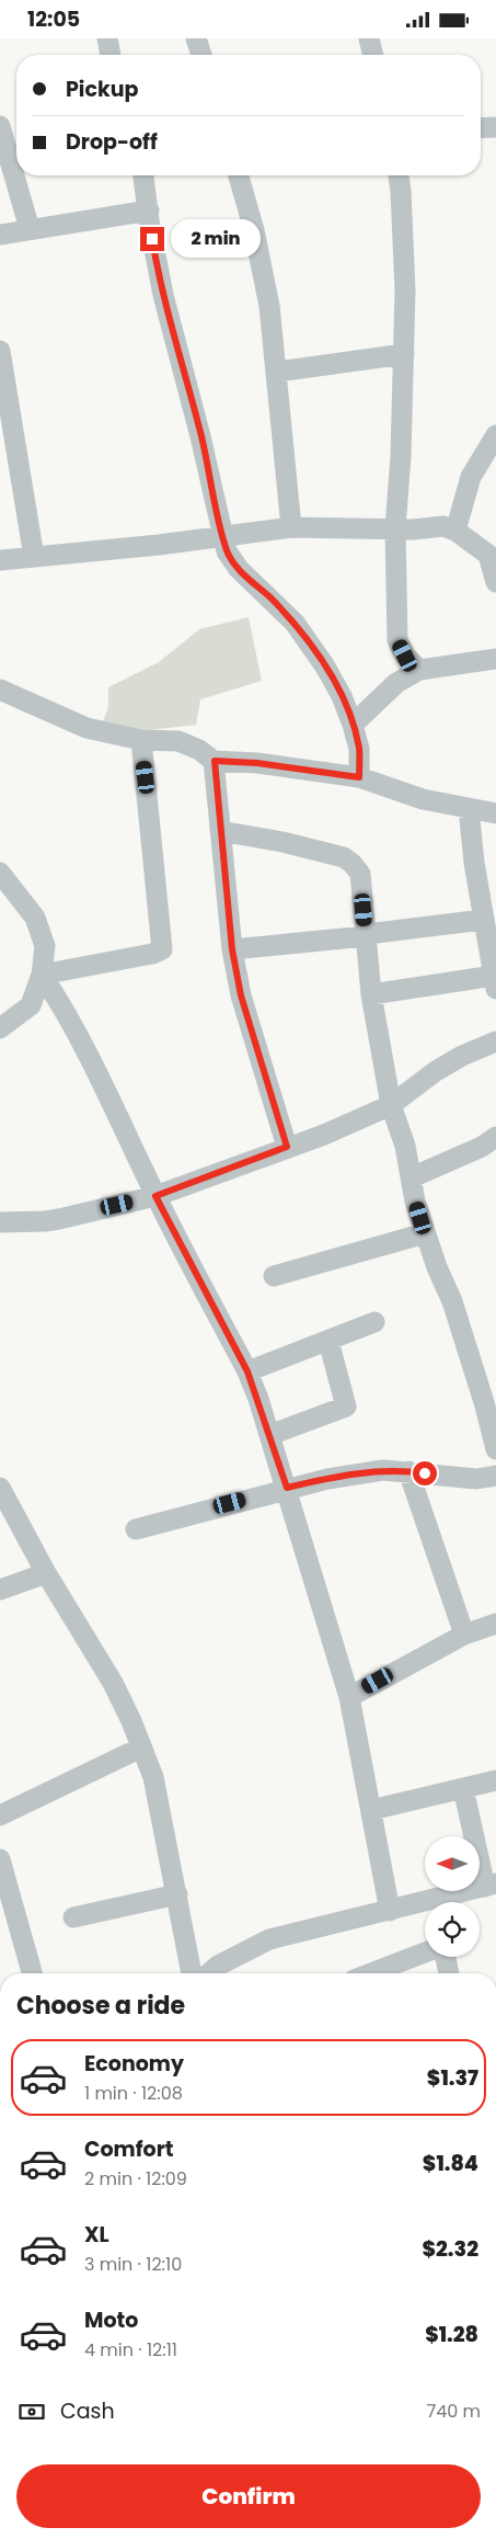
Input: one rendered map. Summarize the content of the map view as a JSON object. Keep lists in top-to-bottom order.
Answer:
{
  "north": "left",
  "page": {
    "status": "12:05",
    "banner": ["Pickup", "Drop-off"],
    "bubble": "2 min",
    "heading": "Choose a ride",
    "list": [
      {
        "name": "Economy",
        "note": "1 min · 12:08",
        "value": "$1.37"
      },
      {
        "name": "Comfort",
        "note": "2 min · 12:09",
        "value": "$1.84"
      },
      {
        "name": "XL",
        "note": "3 min · 12:10",
        "value": "$2.32"
      },
      {
        "name": "Moto",
        "note": "4 min · 12:11",
        "value": "$1.28"
      }
    ],
    "pay": ["Cash", "740 m"],
    "buttons": "Confirm"
  }
}
